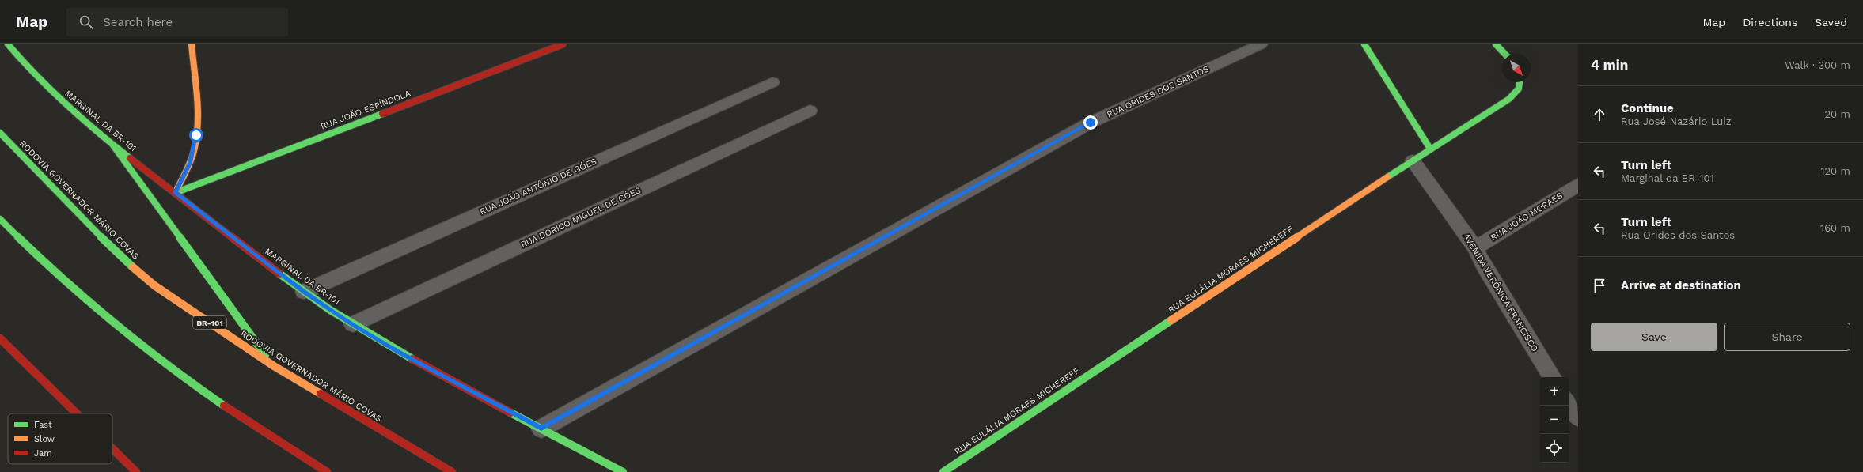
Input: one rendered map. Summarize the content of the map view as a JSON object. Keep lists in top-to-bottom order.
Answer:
{
  "streets": {
    "main road": [
      "RUA JOÃO ESPÍNDOLA",
      "MARGINAL DA BR-101",
      "RODOVIA GOVERNADOR MÁRIO COVAS",
      "RUA EULÁLIA MORAES MICHEREFF",
      "BR-101"
    ],
    "street": [
      "RUA ORIDES DOS SANTOS",
      "RUA JOÃO ANTÔNIO DE GÓES",
      "RUA JOÃO MORAES",
      "RUA DORICO MIGUEL DE GÓES",
      "AVENIDA VERÔNICA FRANCISCO"
    ]
  },
  "crossings": [
    ["RUA ORIDES DOS SANTOS", "MARGINAL DA BR-101"],
    ["RUA JOÃO ESPÍNDOLA", "MARGINAL DA BR-101"],
    ["MARGINAL DA BR-101", "RUA JOÃO ANTÔNIO DE GÓES"],
    ["MARGINAL DA BR-101", "RUA DORICO MIGUEL DE GÓES"],
    ["RUA JOÃO MORAES", "AVENIDA VERÔNICA FRANCISCO"],
    ["RUA EULÁLIA MORAES MICHEREFF", "AVENIDA VERÔNICA FRANCISCO"]
  ],
  "legend": ["Fast", "Slow", "Jam"],
  "north": "bottom right",
  "page": {
    "header": "Map",
    "search": "Search here",
    "nav": ["Map", "Directions", "Saved"],
    "heading": ["4 min", "Walk · 300 m"],
    "list": [
      ["Continue", "Rua José Nazário Luiz", "20 m"],
      ["Turn left", "Marginal da BR-101", "120 m"],
      ["Turn left", "Rua Orides dos Santos", "160 m"],
      "Arrive at destination"
    ],
    "buttons": ["Save", "Share"],
    "map_buttons": ["+", "−"]
  }
}
